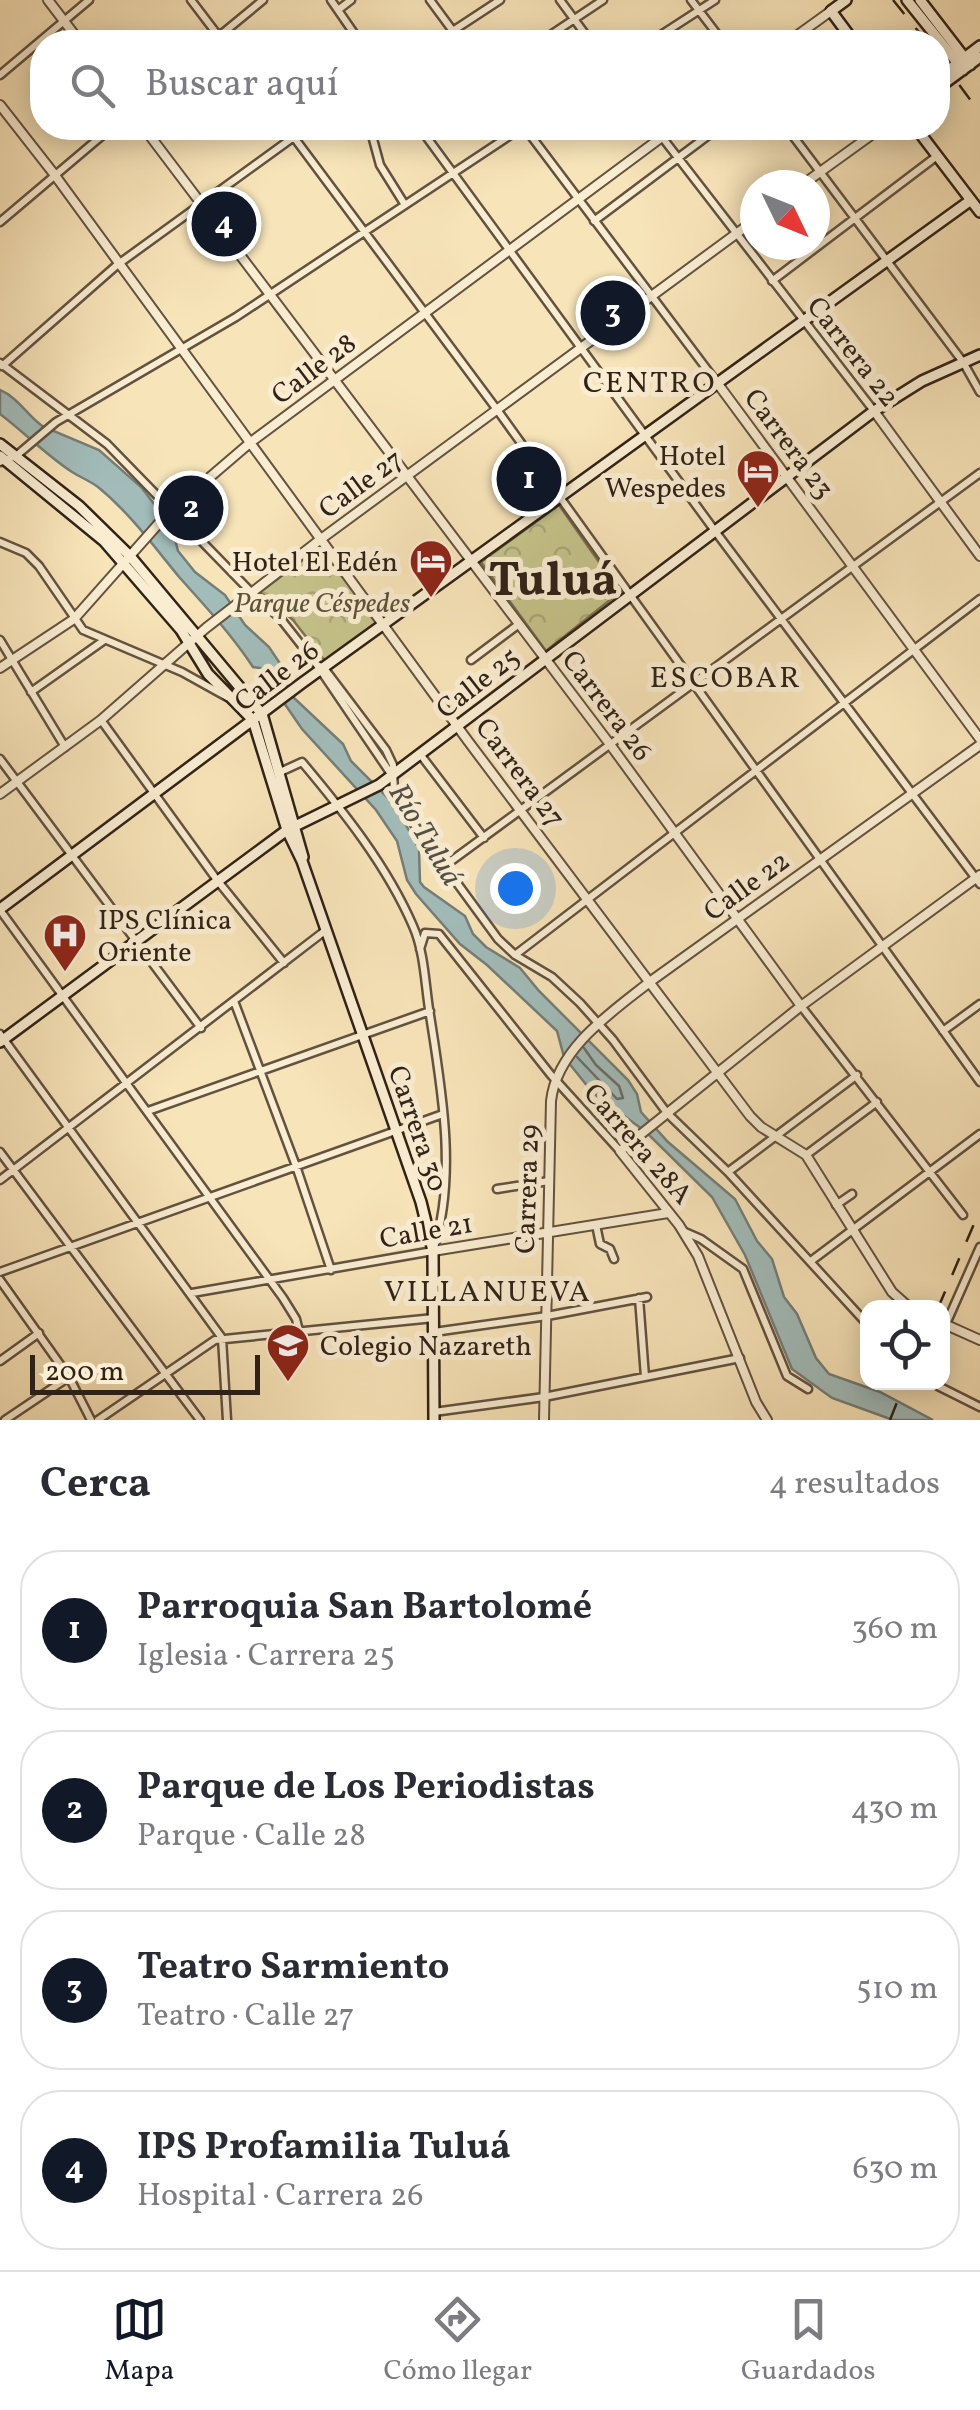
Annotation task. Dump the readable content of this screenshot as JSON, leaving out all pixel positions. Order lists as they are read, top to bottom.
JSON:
{
  "streets": {
    "main road": ["Calle 26", "Calle 25", "Carrera 30"],
    "street": [
      "Carrera 22",
      "Calle 28",
      "Carrera 23",
      "Calle 27",
      "Carrera 26",
      "Carrera 27",
      "Calle 22",
      "Carrera 28A",
      "Carrera 29",
      "Calle 21"
    ]
  },
  "crossings": [
    ["Carrera 22", "Calle 27"],
    ["Carrera 22", "Calle 26"],
    ["Carrera 22", "Calle 25"],
    ["Calle 28", "Carrera 23"],
    ["Calle 28", "Carrera 26"],
    ["Calle 28", "Carrera 27"],
    ["Calle 28", "Carrera 30"],
    ["Carrera 23", "Calle 27"],
    ["Carrera 23", "Calle 26"],
    ["Carrera 23", "Calle 25"],
    ["Carrera 23", "Calle 22"],
    ["Calle 27", "Carrera 26"],
    ["Calle 27", "Carrera 27"],
    ["Calle 27", "Carrera 30"],
    ["Calle 26", "Carrera 26"],
    ["Calle 26", "Carrera 27"],
    ["Calle 26", "Carrera 30"],
    ["Calle 25", "Carrera 26"],
    ["Calle 25", "Carrera 27"],
    ["Calle 25", "Carrera 30"],
    ["Carrera 26", "Calle 22"],
    ["Carrera 27", "Calle 22"],
    ["Calle 22", "Carrera 28A"],
    ["Calle 22", "Carrera 29"],
    ["Carrera 30", "Calle 21"],
    ["Carrera 28A", "Carrera 29"],
    ["Carrera 28A", "Calle 21"],
    ["Carrera 29", "Calle 21"]
  ],
  "districts": [
    "CENTRO",
    "Tuluá",
    "ESCOBAR",
    "VILLANUEVA"
  ],
  "water": ["Río Tuluá"],
  "parks": ["Parque Céspedes"],
  "places": {
    "hotel": ["Hotel Wespedes", "Hotel El Edén"],
    "hospital": ["IPS Clínica Oriente"],
    "school or university": ["Colegio Nazareth"]
  },
  "scale_bar": "200 m",
  "north": "bottom right",
  "page": {
    "search": "Buscar aquí",
    "pins": [
      "4",
      "3",
      "1",
      "2"
    ],
    "scale": "200 m",
    "heading": ["Cerca", "4 resultados"],
    "list": [
      {
        "mark": "1",
        "name": "Parroquia San Bartolomé",
        "note": "Iglesia · Carrera 25",
        "value": "360 m"
      },
      {
        "mark": "2",
        "name": "Parque de Los Periodistas",
        "note": "Parque · Calle 28",
        "value": "430 m"
      },
      {
        "mark": "3",
        "name": "Teatro Sarmiento",
        "note": "Teatro · Calle 27",
        "value": "510 m"
      },
      {
        "mark": "4",
        "name": "IPS Profamilia Tuluá",
        "note": "Hospital · Carrera 26",
        "value": "630 m"
      }
    ],
    "nav": ["Mapa", "Cómo llegar", "Guardados"]
  }
}
